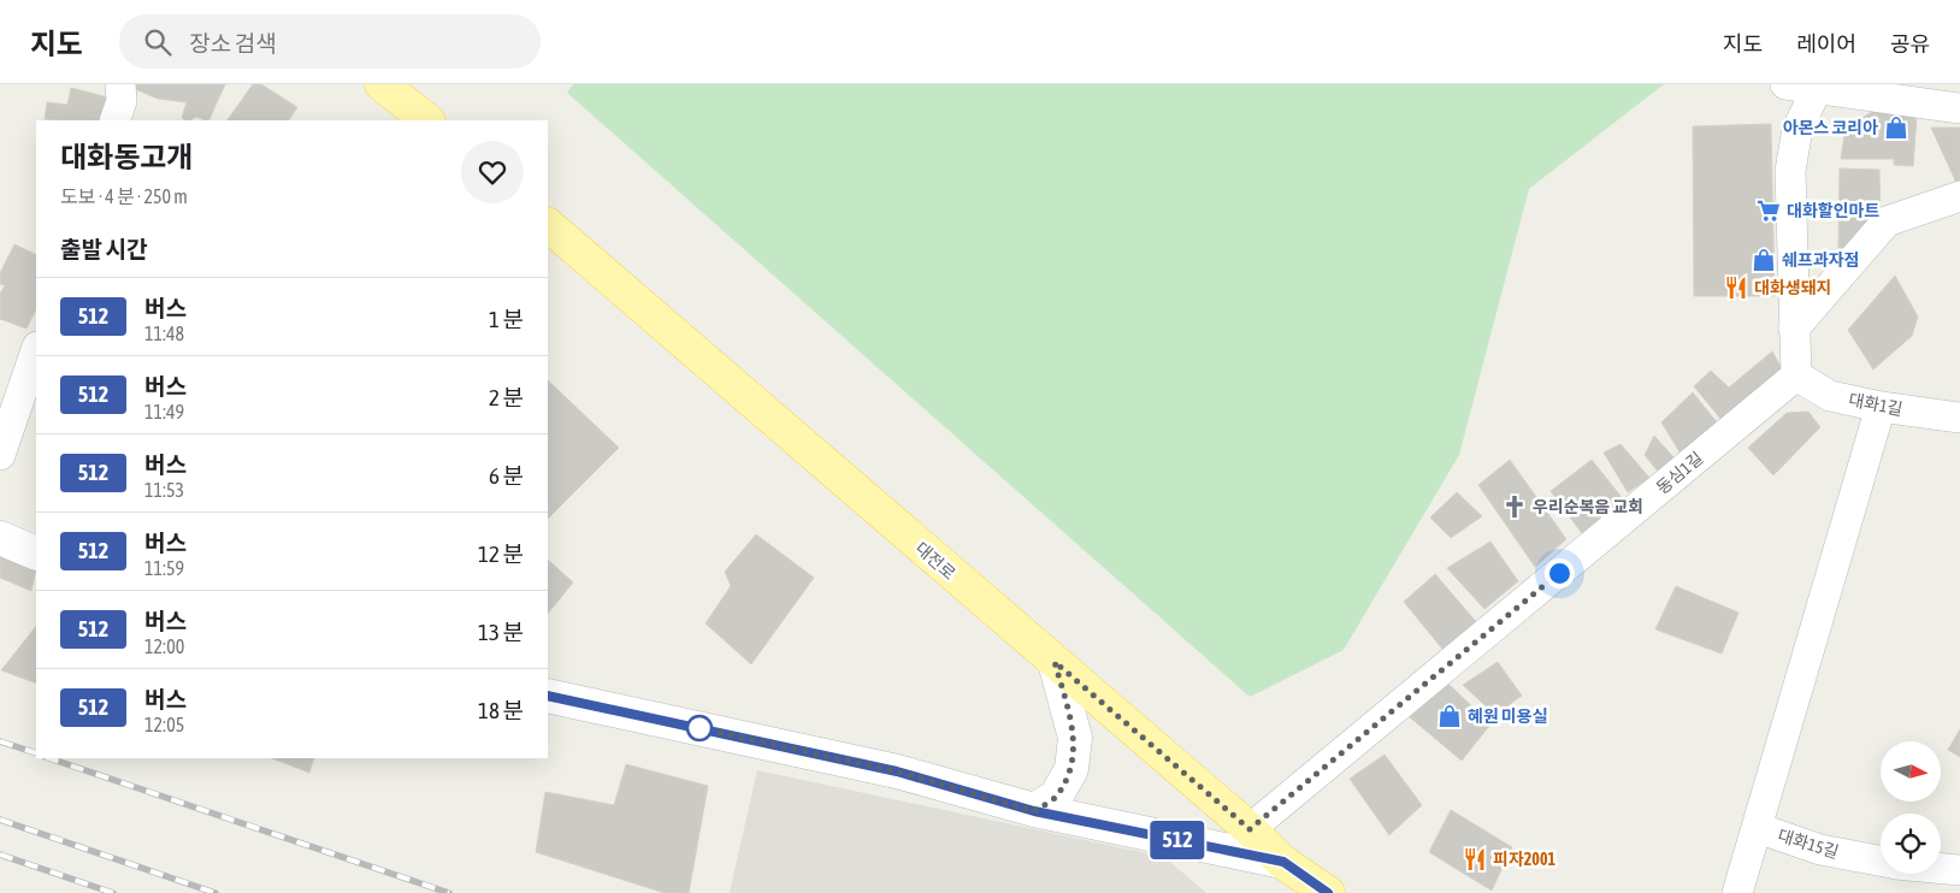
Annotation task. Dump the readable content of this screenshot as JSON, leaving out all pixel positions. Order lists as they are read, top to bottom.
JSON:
{
  "streets": {
    "main road": ["대전로"],
    "street": ["대화1길", "동심1길", "대화15길"]
  },
  "crossings": [
    ["대화1길", "동심1길"],
    ["동심1길", "대전로"]
  ],
  "places": {
    "shop": ["아몬스 코리아", "쉐프과자점", "혜원 미용실"],
    "supermarket": ["대화할인마트"],
    "restaurant": ["대화생돼지", "피자2001"],
    "church": ["우리순복음 교회"]
  },
  "lines": ["bus line 512"],
  "north": "right",
  "page": {
    "header": "지도",
    "search": "장소 검색",
    "nav": ["지도", "레이어", "공유"],
    "on_map": "512",
    "heading": [
      ["대화동고개", "도보 · 4 분 · 250 m"],
      "출발 시간"
    ],
    "list": [
      {
        "mark": "512",
        "name": "버스",
        "note": "11:48",
        "value": "1 분"
      },
      {
        "mark": "512",
        "name": "버스",
        "note": "11:49",
        "value": "2 분"
      },
      {
        "mark": "512",
        "name": "버스",
        "note": "11:53",
        "value": "6 분"
      },
      {
        "mark": "512",
        "name": "버스",
        "note": "11:59",
        "value": "12 분"
      },
      {
        "mark": "512",
        "name": "버스",
        "note": "12:00",
        "value": "13 분"
      },
      {
        "mark": "512",
        "name": "버스",
        "note": "12:05",
        "value": "18 분"
      }
    ]
  }
}
